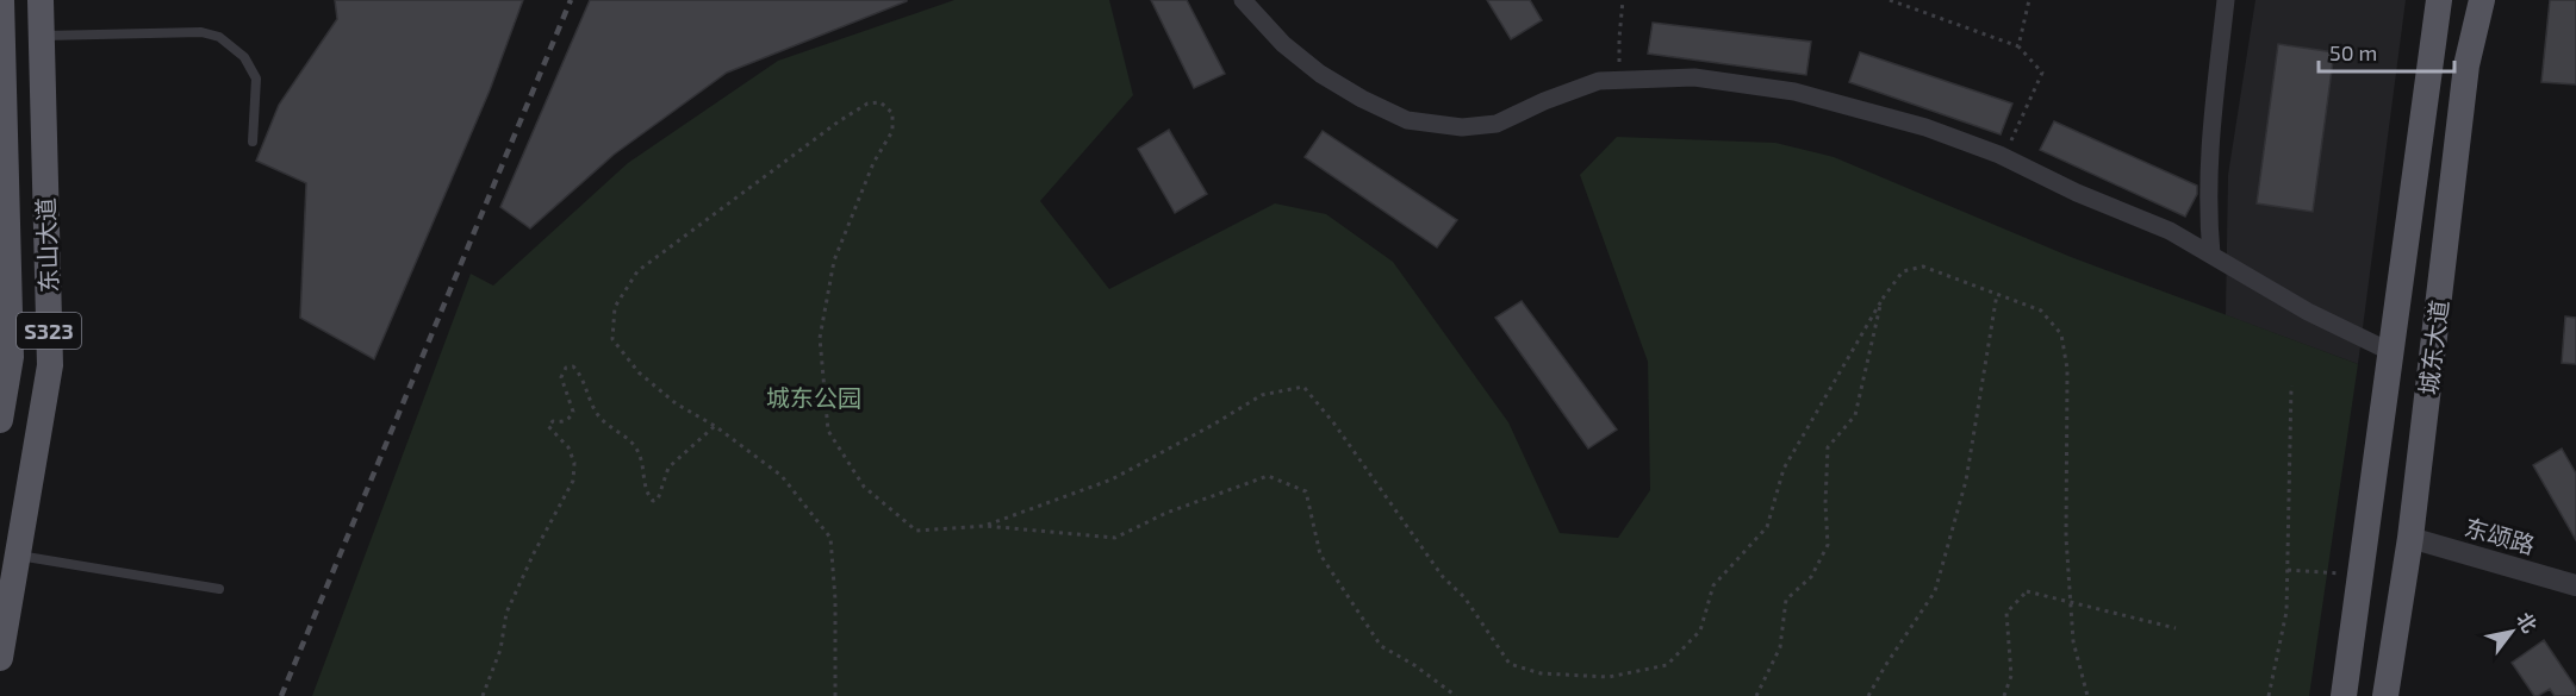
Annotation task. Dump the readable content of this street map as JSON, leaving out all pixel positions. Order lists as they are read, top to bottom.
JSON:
{
  "streets": {
    "main road": ["东山大道", "S323", "城东大道"],
    "street": ["东颂路"]
  },
  "crossings": [
    ["城东大道", "东颂路"]
  ],
  "parks": ["城东公园"],
  "scale_bar": "50 m",
  "north": "top right"
}
